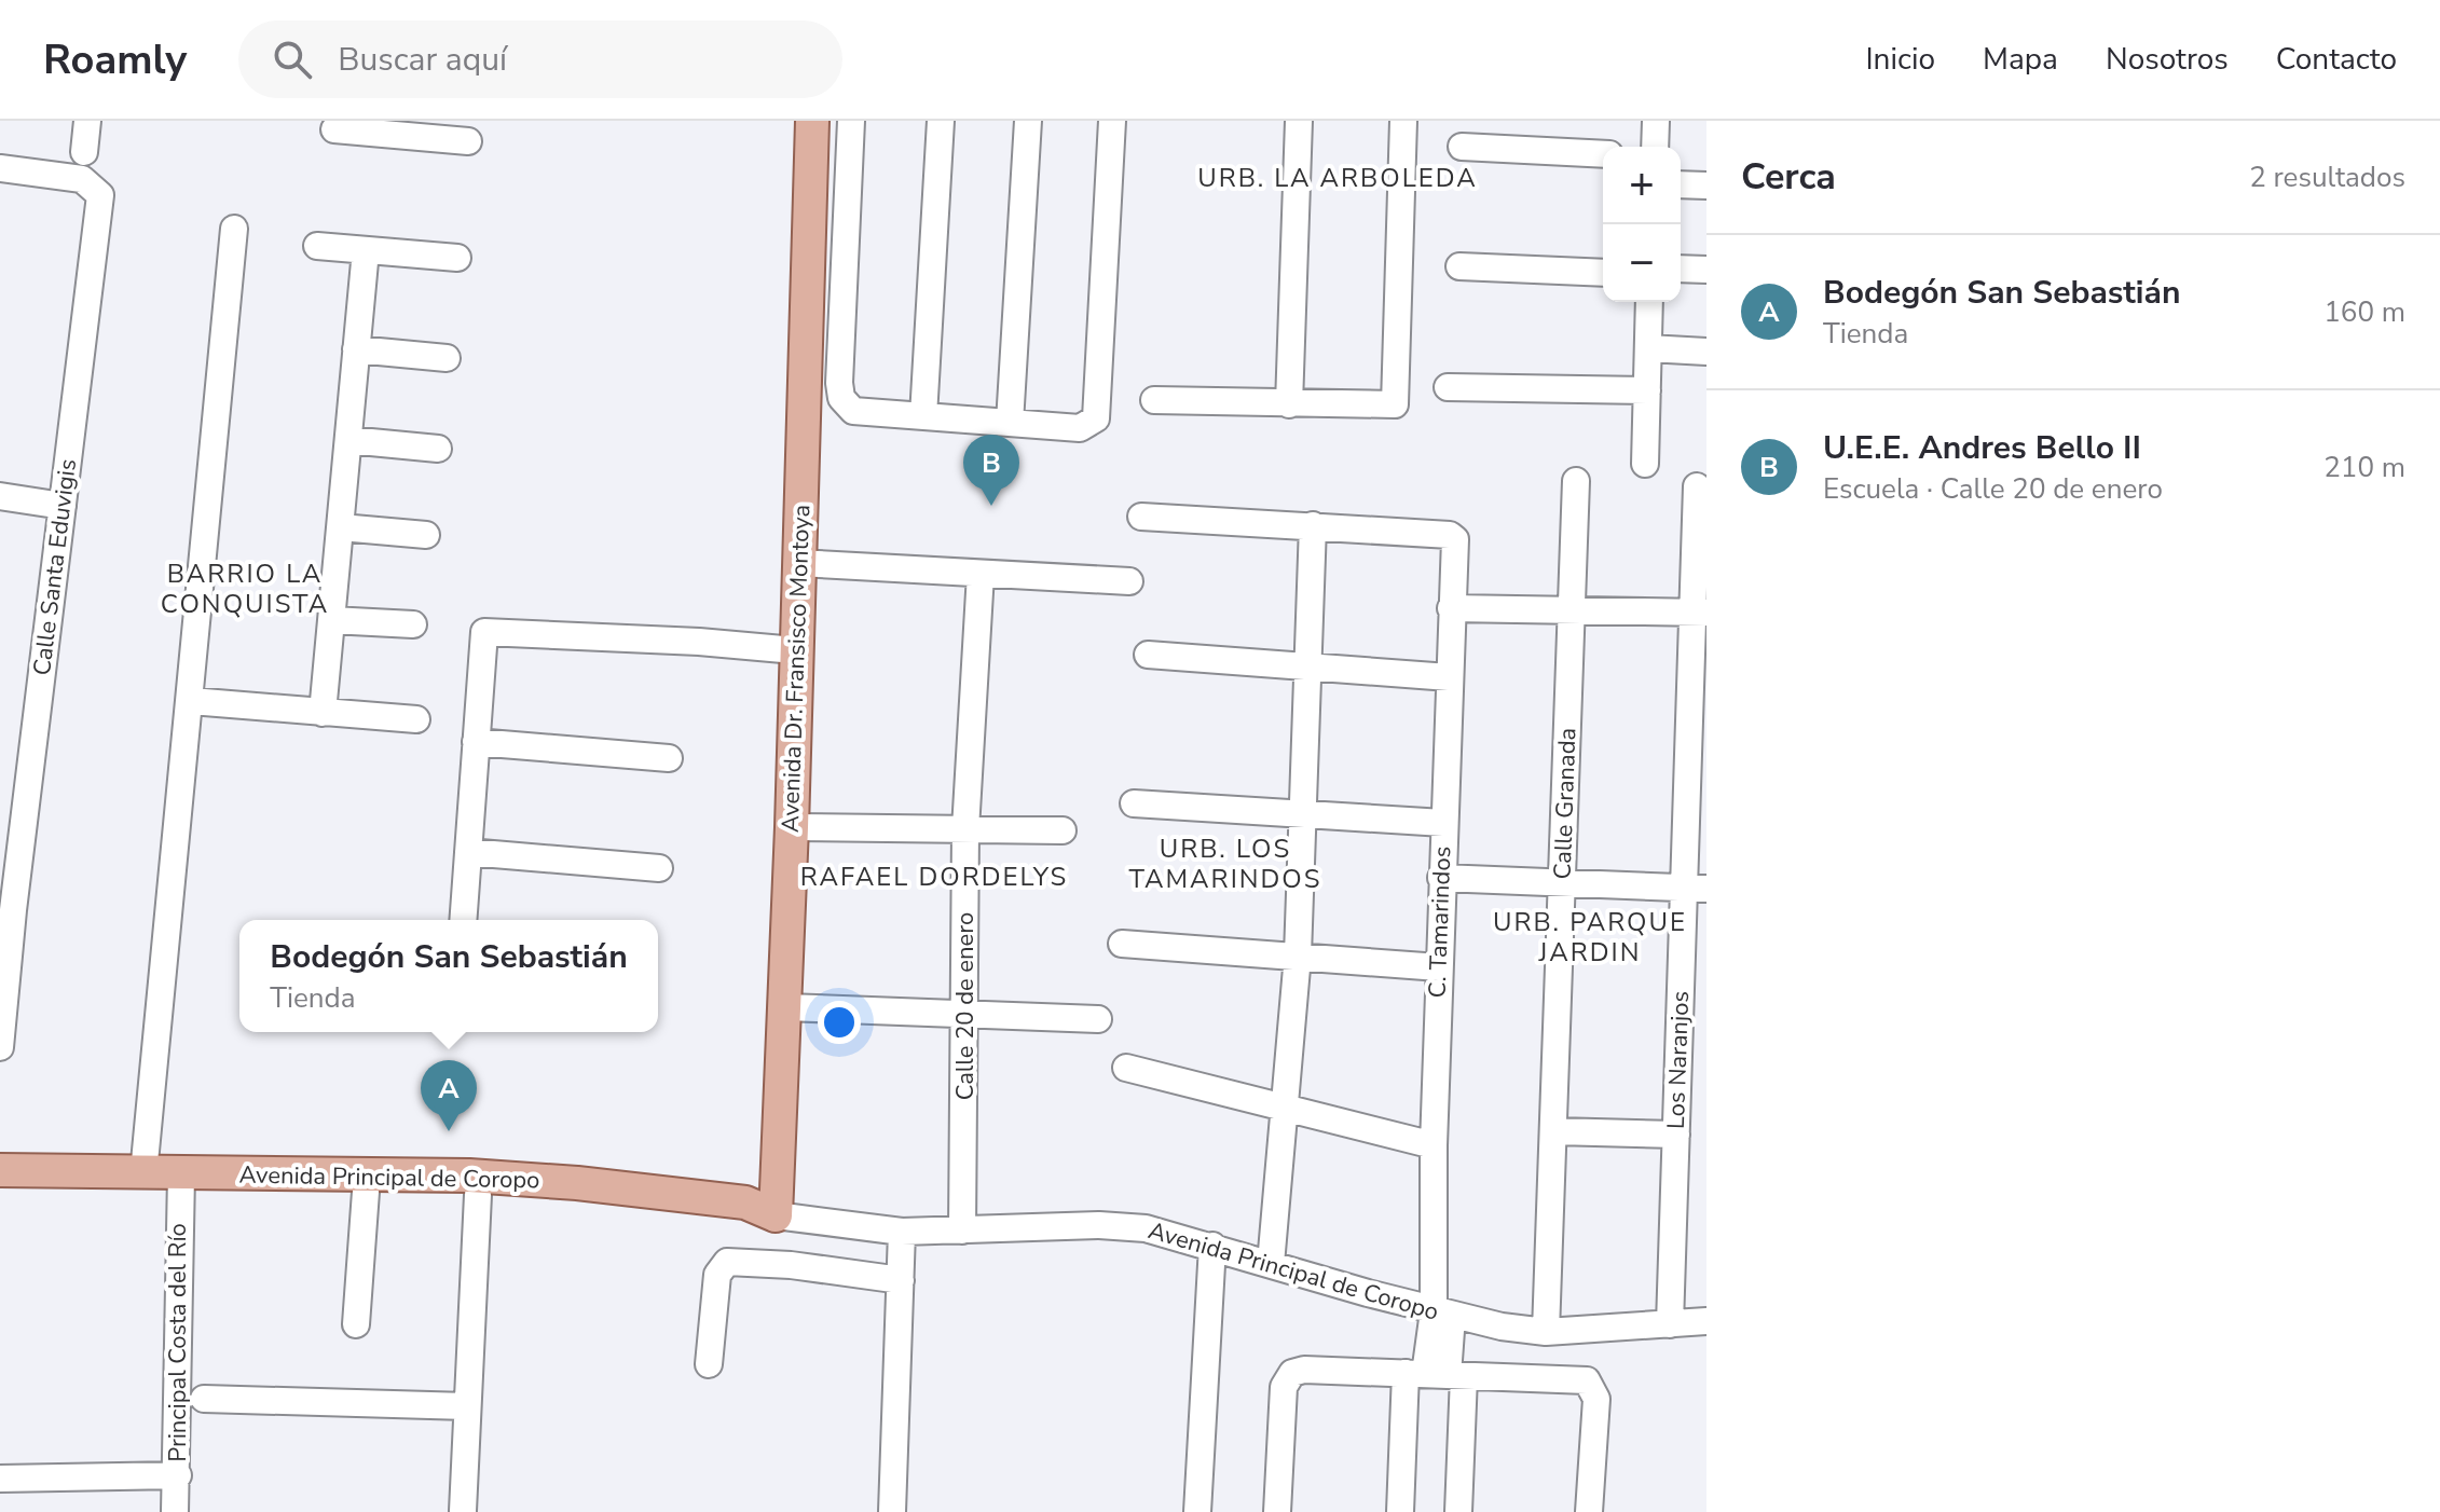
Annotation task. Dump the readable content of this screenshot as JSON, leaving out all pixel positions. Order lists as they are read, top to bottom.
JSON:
{
  "streets": {
    "main road": ["Avenida Dr. Fransisco Montoya", "Avenida Principal de Coropo"],
    "street": [
      "Calle Santa Eduvigis",
      "Calle Granada",
      "C. Tamarindos",
      "Calle 20 de enero",
      "Los Naranjos",
      "Principal Costa del Río"
    ]
  },
  "crossings": [
    ["Avenida Dr. Fransisco Montoya", "Avenida Principal de Coropo"],
    ["Calle Granada", "Avenida Principal de Coropo"],
    ["C. Tamarindos", "Avenida Principal de Coropo"],
    ["Calle 20 de enero", "Avenida Principal de Coropo"],
    ["Los Naranjos", "Avenida Principal de Coropo"],
    ["Avenida Principal de Coropo", "Principal Costa del Río"]
  ],
  "districts": [
    "URB. LA ARBOLEDA",
    "BARRIO LA CONQUISTA",
    "URB. LOS TAMARINDOS",
    "RAFAEL DORDELYS",
    "URB. PARQUE JARDIN"
  ],
  "page": {
    "header": "Roamly",
    "search": "Buscar aquí",
    "nav": [
      "Inicio",
      "Mapa",
      "Nosotros",
      "Contacto"
    ],
    "heading": ["Cerca", "2 resultados"],
    "map_buttons": ["+", "−"],
    "list": [
      {
        "mark": "A",
        "name": "Bodegón San Sebastián",
        "note": "Tienda",
        "value": "160 m"
      },
      {
        "mark": "B",
        "name": "U.E.E. Andres Bello II",
        "note": "Escuela · Calle 20 de enero",
        "value": "210 m"
      }
    ],
    "pins": ["B", "A"],
    "popup": ["Bodegón San Sebastián", "Tienda"]
  }
}
